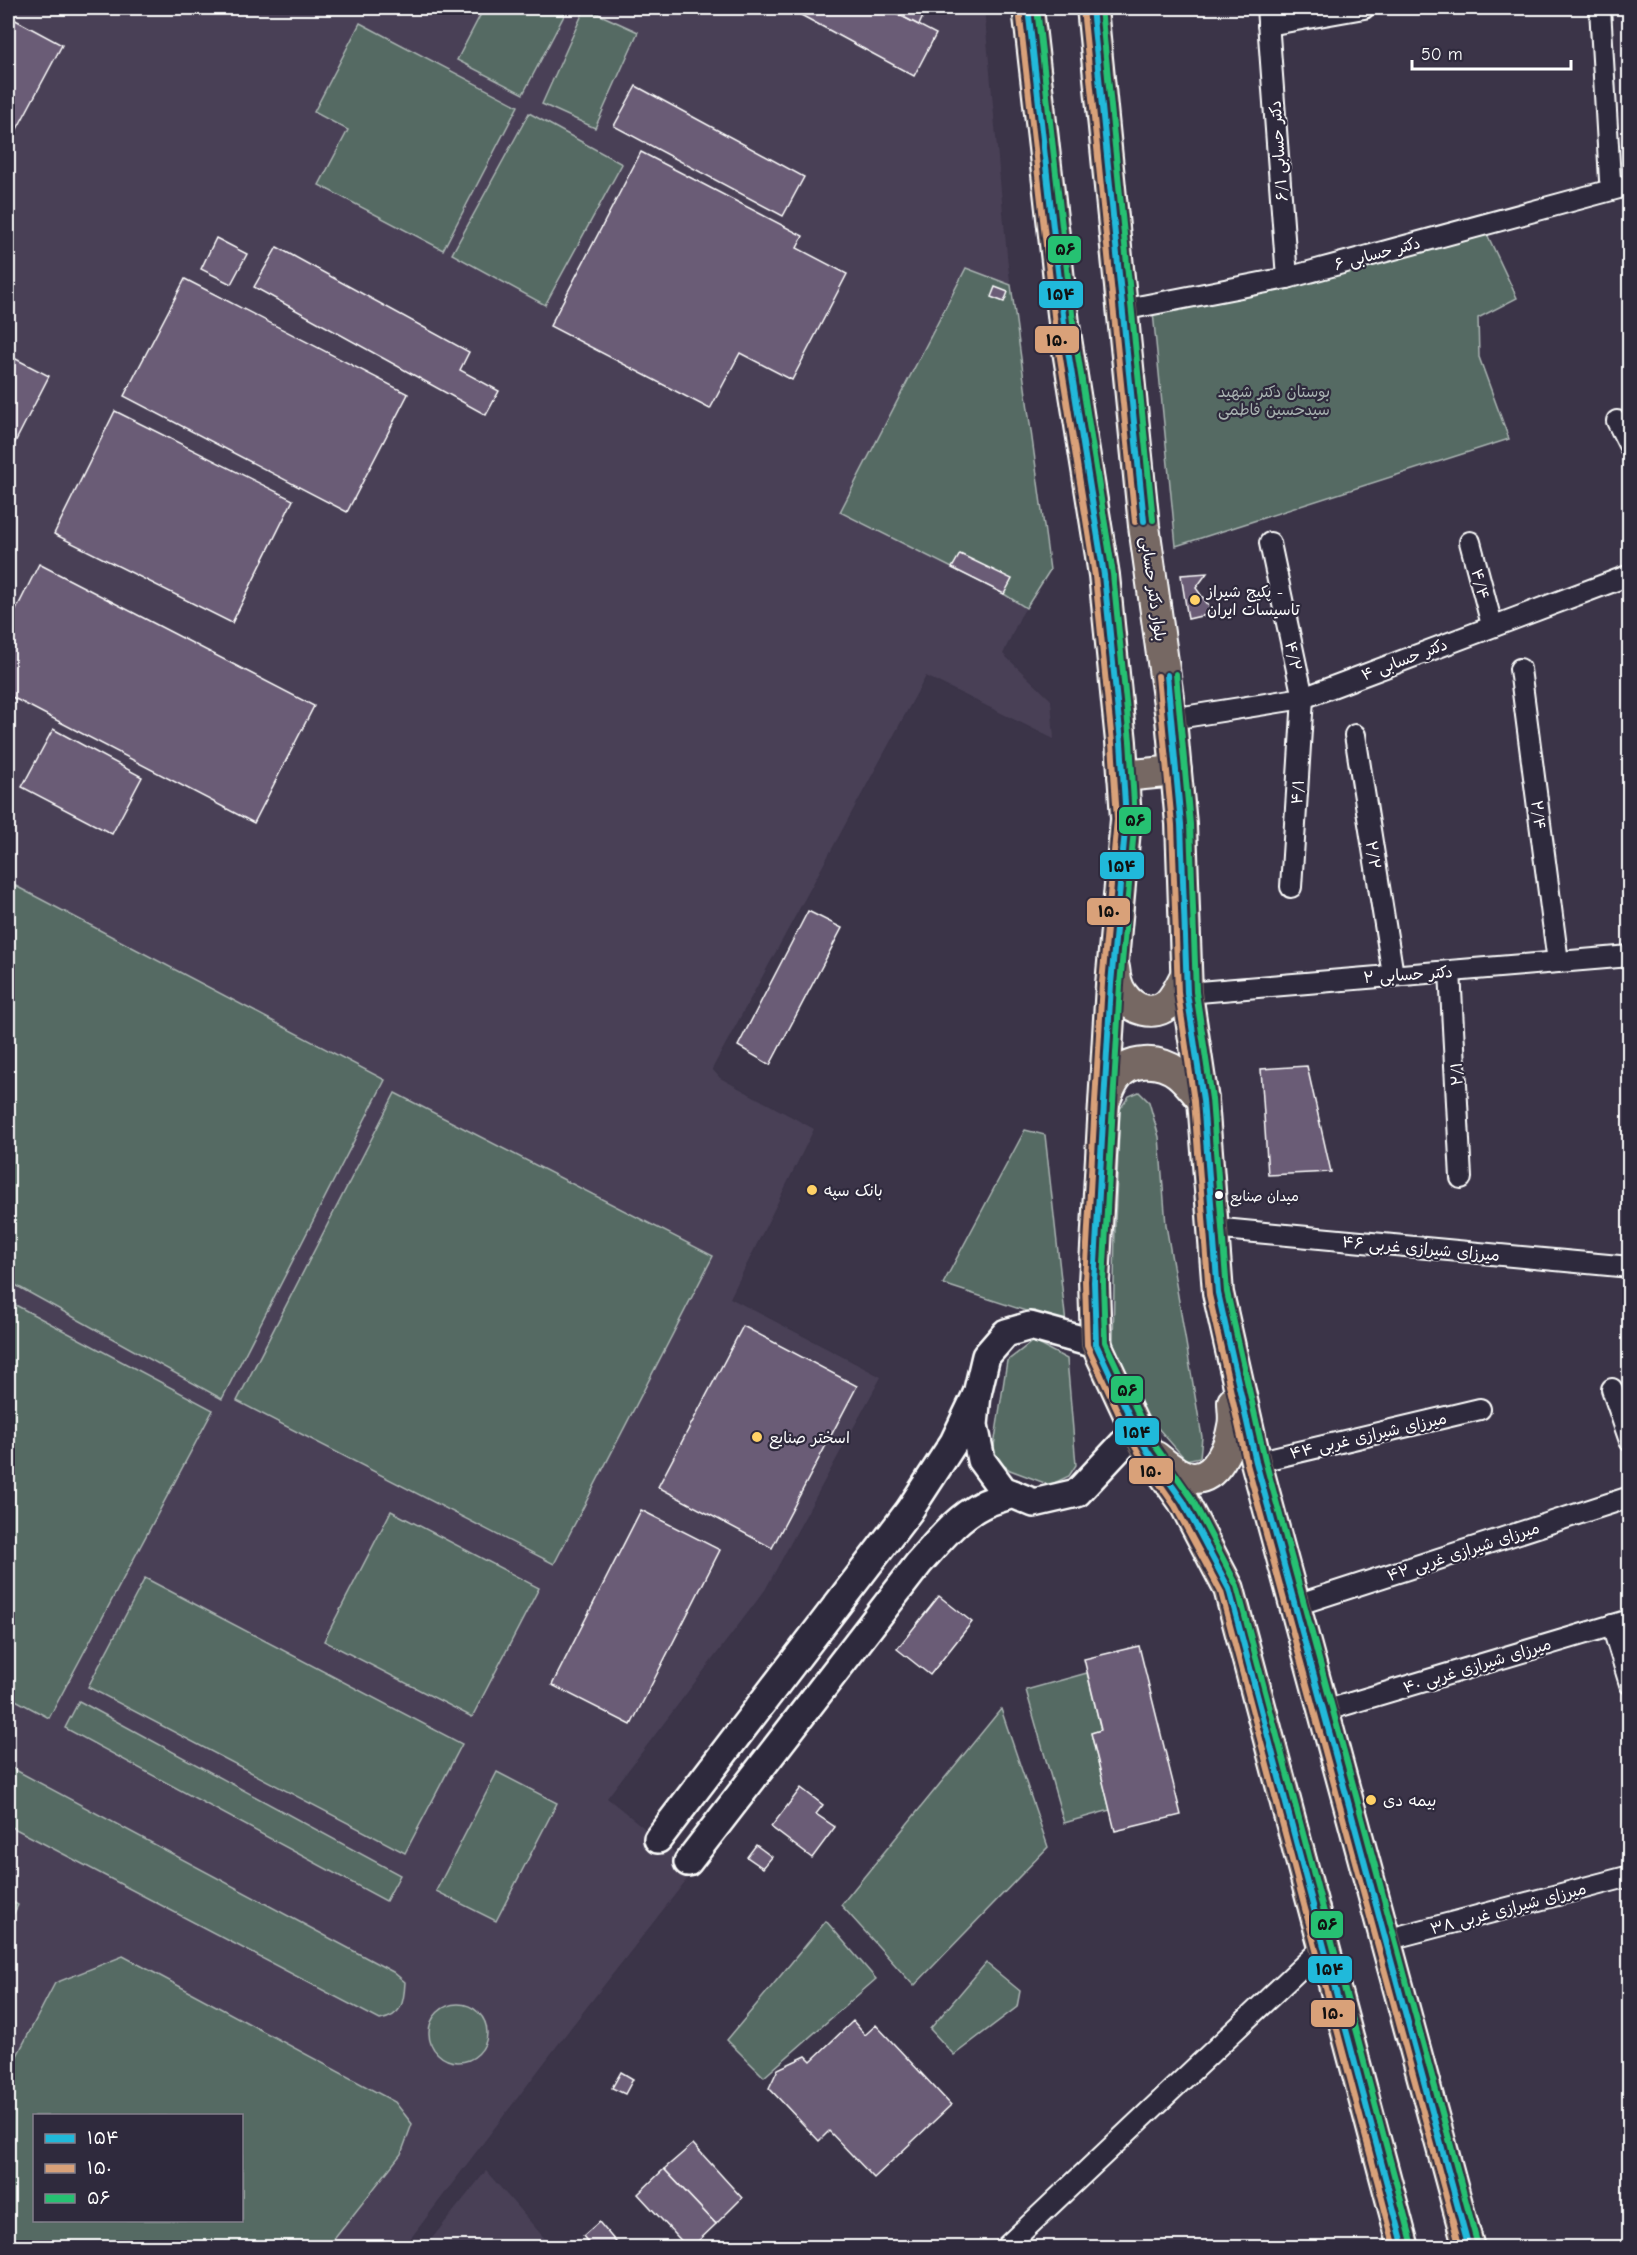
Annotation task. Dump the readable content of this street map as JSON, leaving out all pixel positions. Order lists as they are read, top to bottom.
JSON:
{
  "streets": {
    "main road": ["بلوار دکتر حسابی"],
    "street": [
      "۶/۱ دکتر حسابی",
      "۶ دکتر حسابی",
      "۴/۴",
      "۴/۲",
      "دکتر حسابی ۴",
      "۴/۱",
      "۲/۴",
      "۲/۲",
      "دکتر حسابی ۲",
      "۲/۱",
      "میرزای شیرازی غربی ۴۶",
      "میرزای شیرازی غربی ۴۴",
      "میرزای شیرازی غربی ۴۲",
      "میرزای شیرازی غربی ۴۰",
      "میرزای شیرازی غربی ۳۸"
    ]
  },
  "crossings": [
    ["۶/۱ دکتر حسابی", "۶ دکتر حسابی"],
    ["۶ دکتر حسابی", "بلوار دکتر حسابی"],
    ["۴/۴", "دکتر حسابی ۴"],
    ["بلوار دکتر حسابی", "دکتر حسابی ۴"],
    ["بلوار دکتر حسابی", "دکتر حسابی ۲"],
    ["۴/۲", "دکتر حسابی ۴"],
    ["۴/۲", "۴/۱"],
    ["دکتر حسابی ۴", "۴/۱"],
    ["۲/۴", "دکتر حسابی ۲"],
    ["۲/۲", "دکتر حسابی ۲"],
    ["دکتر حسابی ۲", "۲/۱"]
  ],
  "parks": ["بوستان دکتر شهید سیدحسین فاطمی"],
  "places": [
    "پکیج شیراز - تاسیسات ایران",
    "بانک سپه",
    "میدان صنایع",
    "اسختر صنایع",
    "بیمه دی"
  ],
  "lines": ["transit line ۱۵۴", "transit line ۵۶", "transit line ۱۵۰"],
  "legend": ["۱۵۴", "۱۵۰", "۵۶"],
  "scale_bar": "50 m"
}
